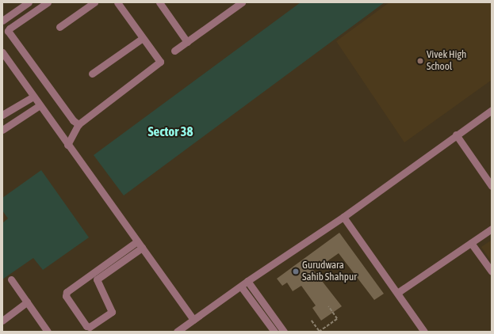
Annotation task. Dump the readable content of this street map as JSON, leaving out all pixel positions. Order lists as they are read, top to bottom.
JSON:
{
  "districts": ["Sector 38"],
  "places": ["Vivek High School", "Gurudwara Sahib Shahpur"]
}
